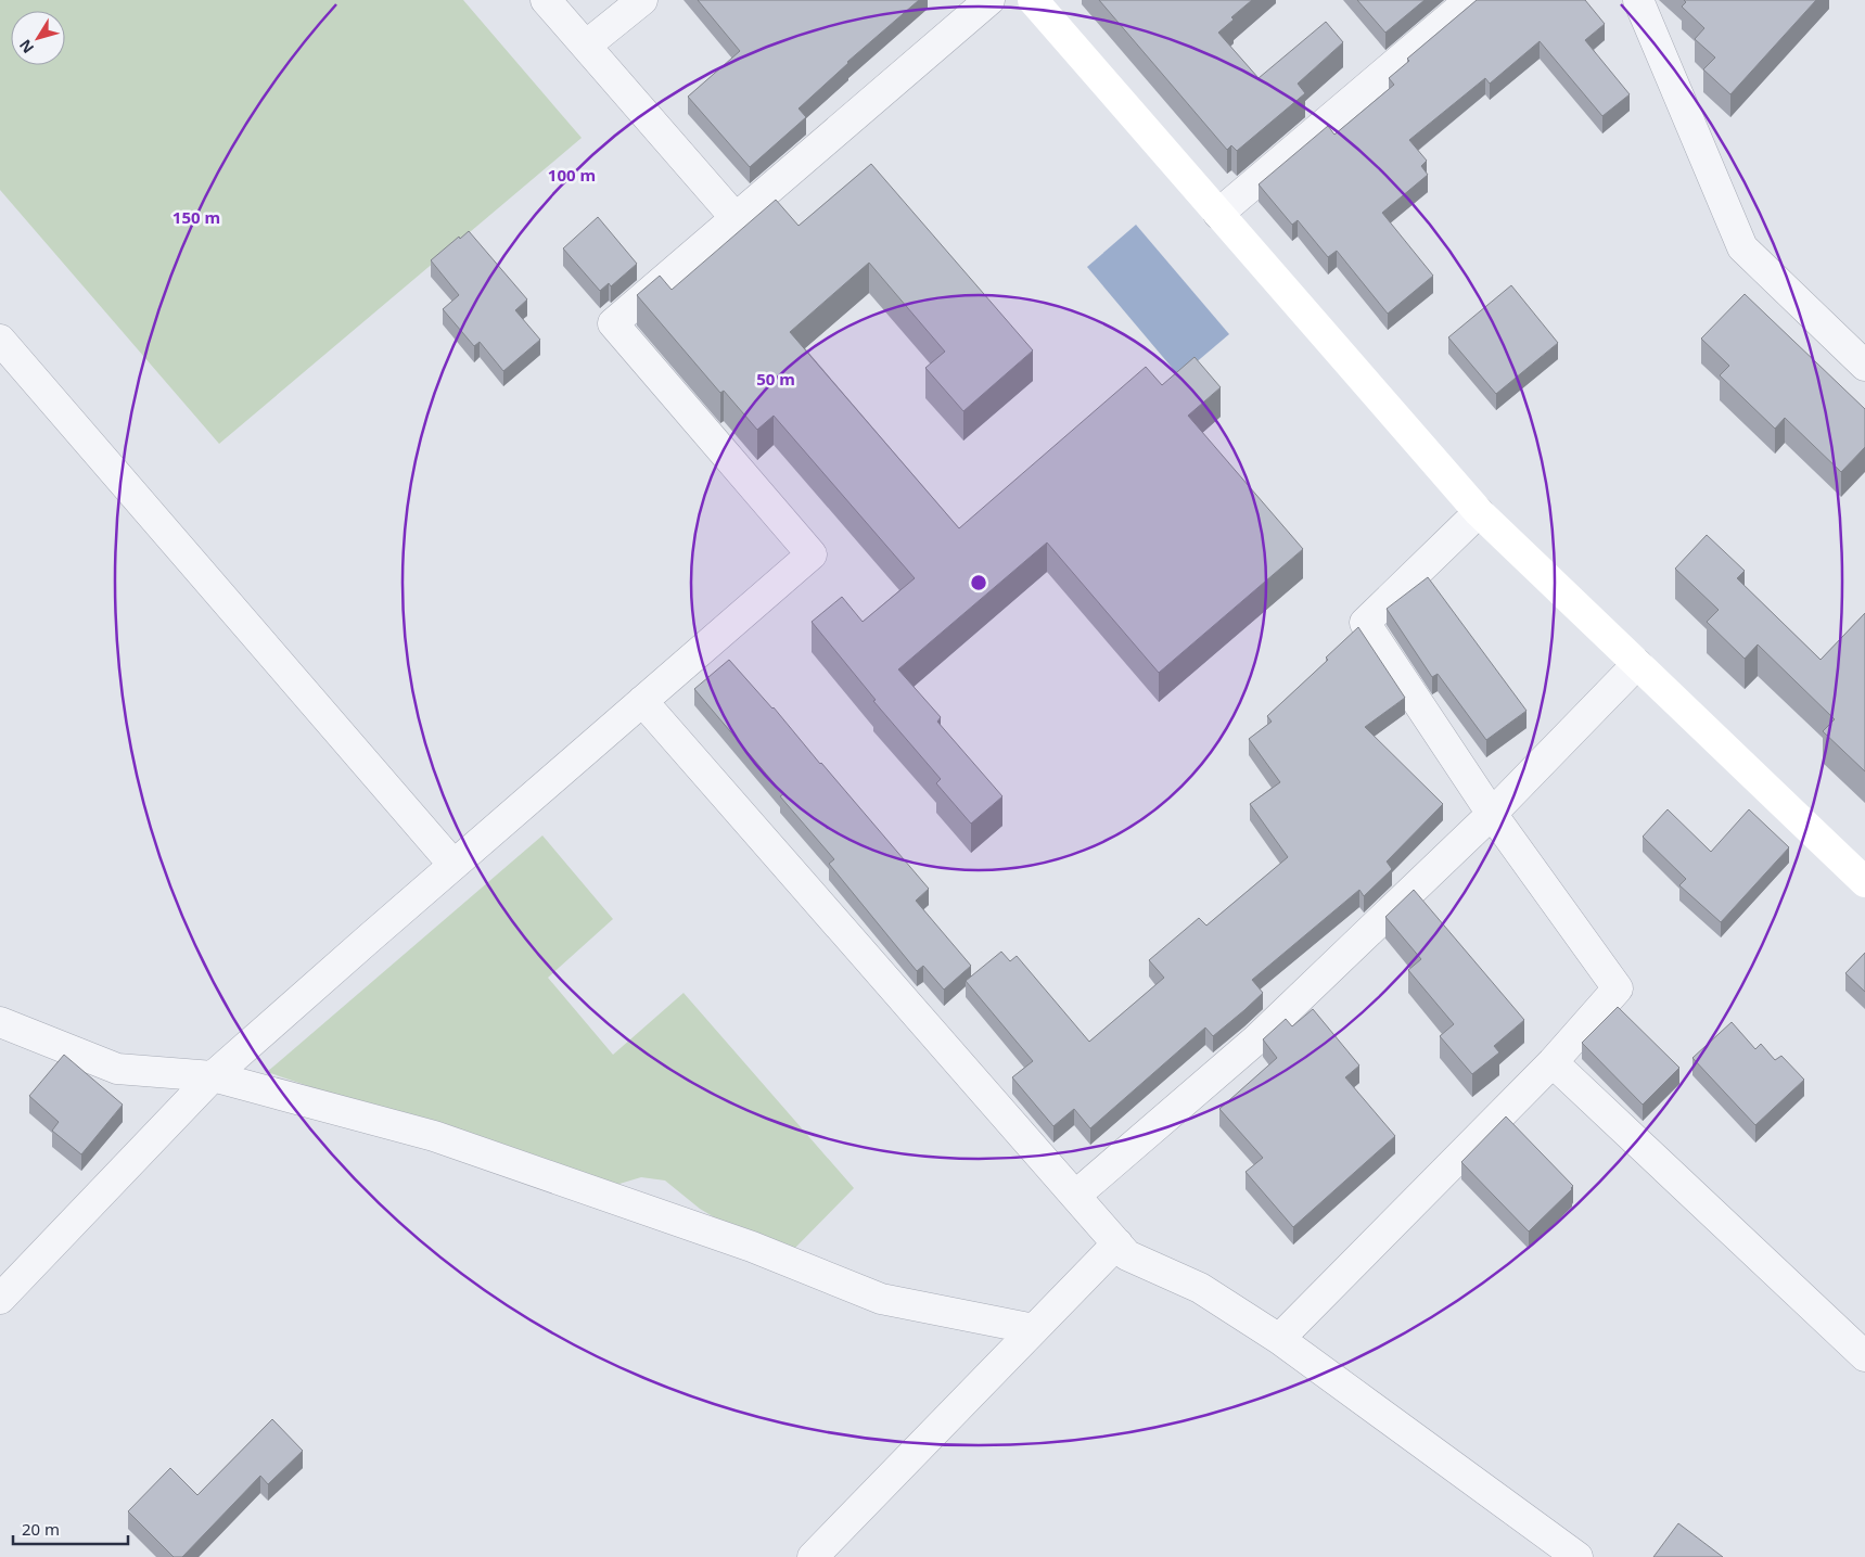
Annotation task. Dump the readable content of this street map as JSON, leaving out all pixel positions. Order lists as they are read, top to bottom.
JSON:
{
  "scale_bar": "20 m",
  "north": "bottom left",
  "rings": ["100 m", "150 m", "50 m"]
}
